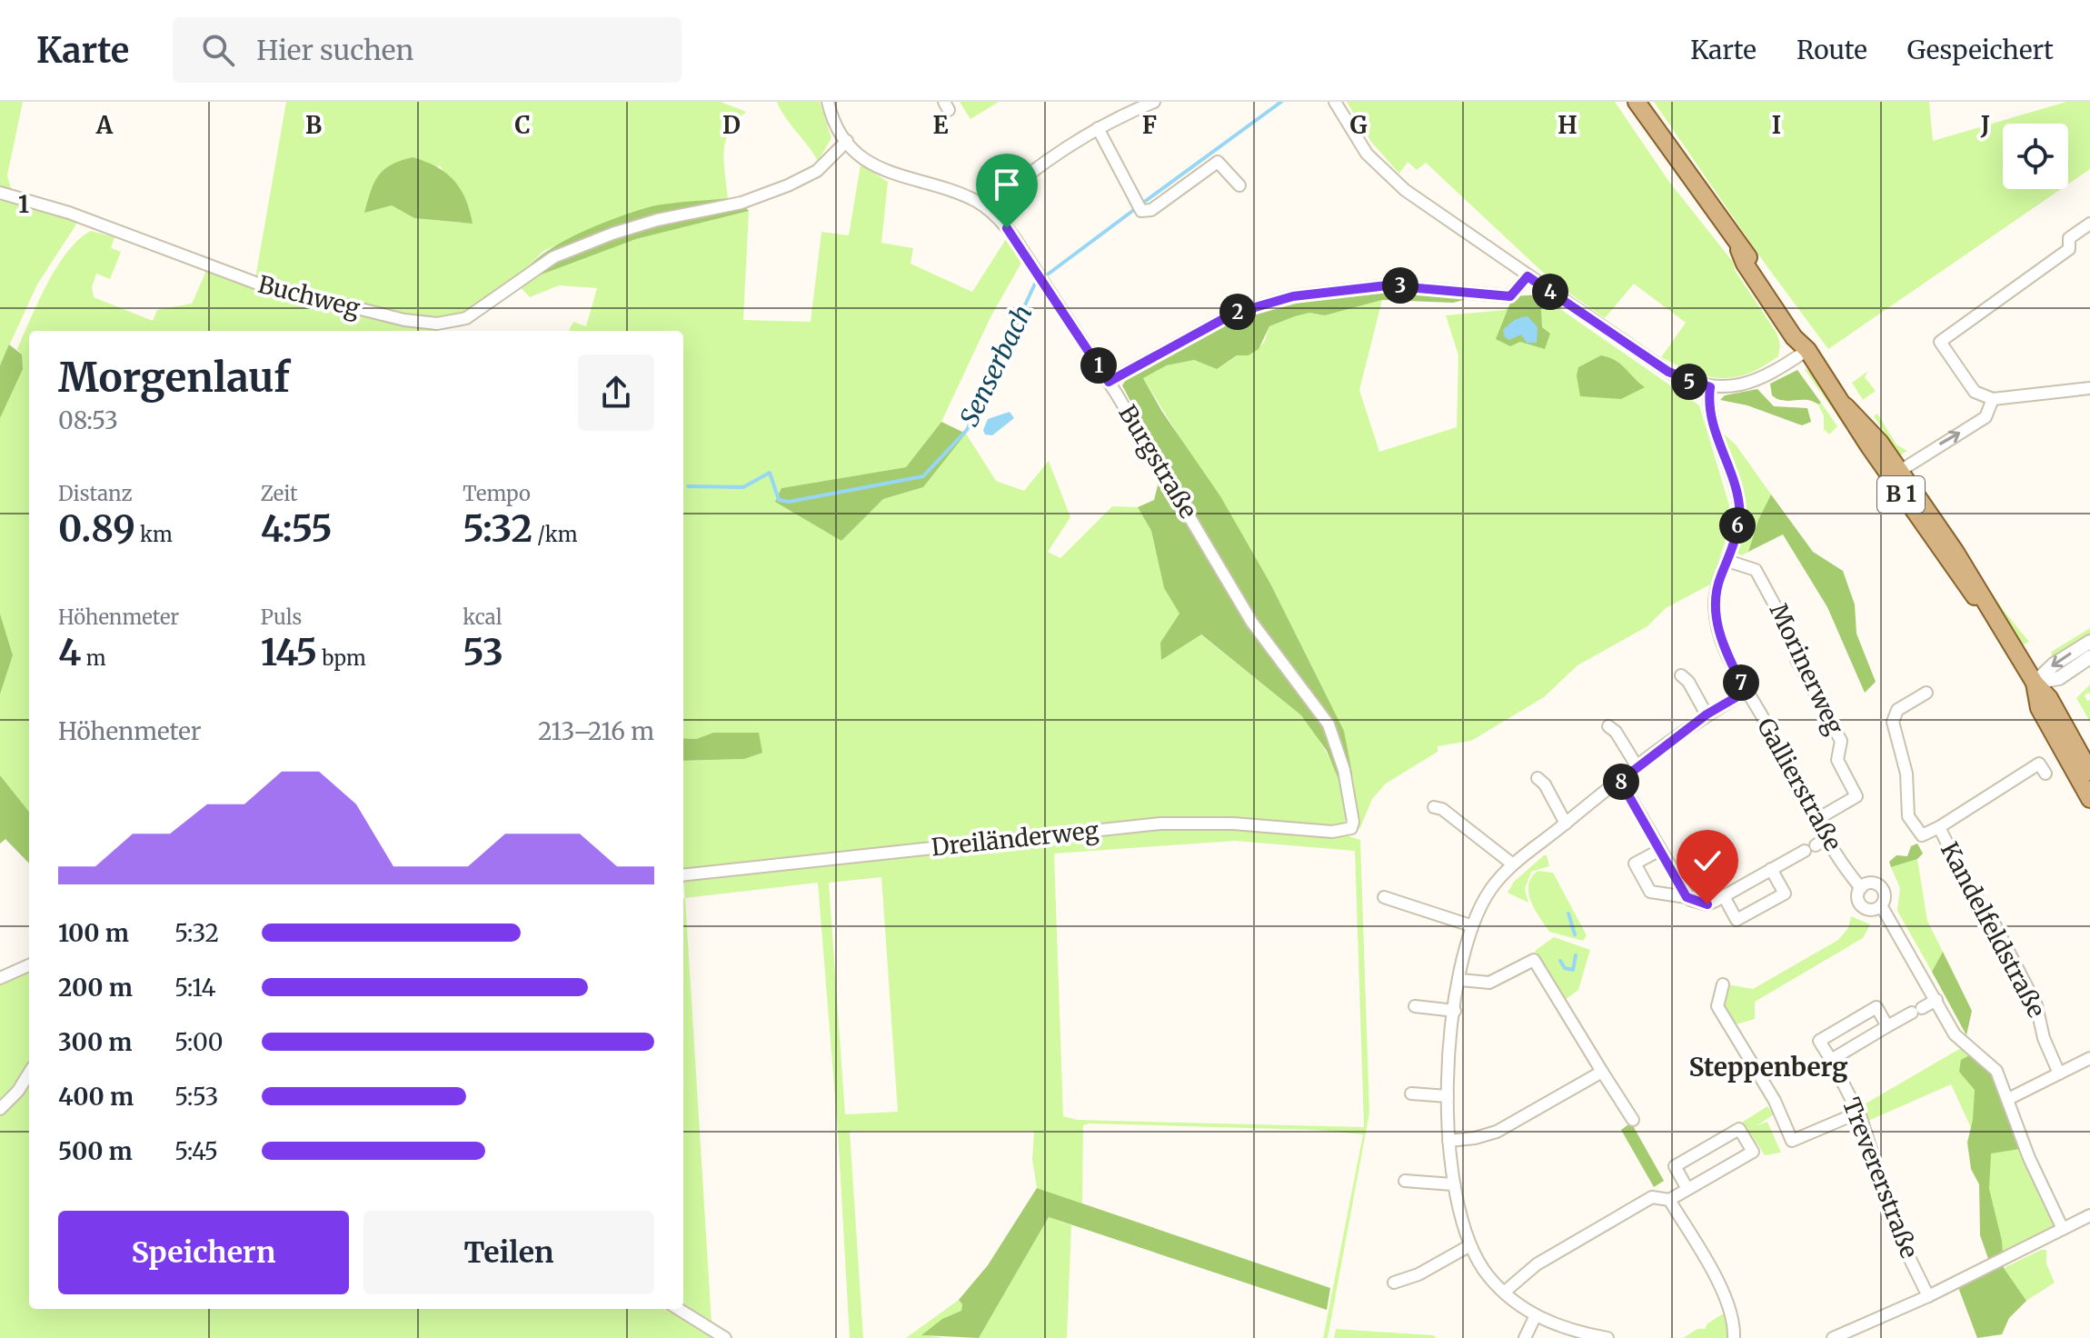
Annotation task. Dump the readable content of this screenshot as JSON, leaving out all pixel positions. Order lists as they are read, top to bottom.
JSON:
{
  "streets": {
    "main road": ["B 1"],
    "street": [
      "Buchweg",
      "Burgstraße",
      "Morinerweg",
      "Gallierstraße",
      "Dreiländerweg",
      "Kandelfeldstraße",
      "Trevererstraße"
    ]
  },
  "crossings": [
    ["Buchweg", "Burgstraße"],
    ["Burgstraße", "Dreiländerweg"],
    ["Morinerweg", "Gallierstraße"]
  ],
  "districts": ["Steppenberg"],
  "water": ["Senserbach"],
  "page": {
    "header": "Karte",
    "search": "Hier suchen",
    "nav": ["Karte", "Route", "Gespeichert"],
    "pins": [
      "3",
      "4",
      "2",
      "1",
      "5",
      "6",
      "7",
      "8"
    ],
    "heading": ["Morgenlauf", "08:53"],
    "stats": [
      ["Distanz", "0.89 km"],
      ["Zeit", "4:55"],
      ["Tempo", "5:32 /km"],
      ["Höhenmeter", "4 m"],
      ["Puls", "145 bpm"],
      ["kcal", "53"]
    ],
    "chart": ["Höhenmeter", "213–216 m"],
    "list": [
      {
        "name": "100 m",
        "note": "5:32"
      },
      {
        "name": "200 m",
        "note": "5:14"
      },
      {
        "name": "300 m",
        "note": "5:00"
      },
      {
        "name": "400 m",
        "note": "5:53"
      },
      {
        "name": "500 m",
        "note": "5:45"
      }
    ],
    "buttons": ["Speichern", "Teilen"]
  },
  "grid": {
    "columns": [
      "A",
      "B",
      "C",
      "D",
      "E",
      "F",
      "G",
      "H",
      "I",
      "J"
    ],
    "rows": ["1"]
  }
}
